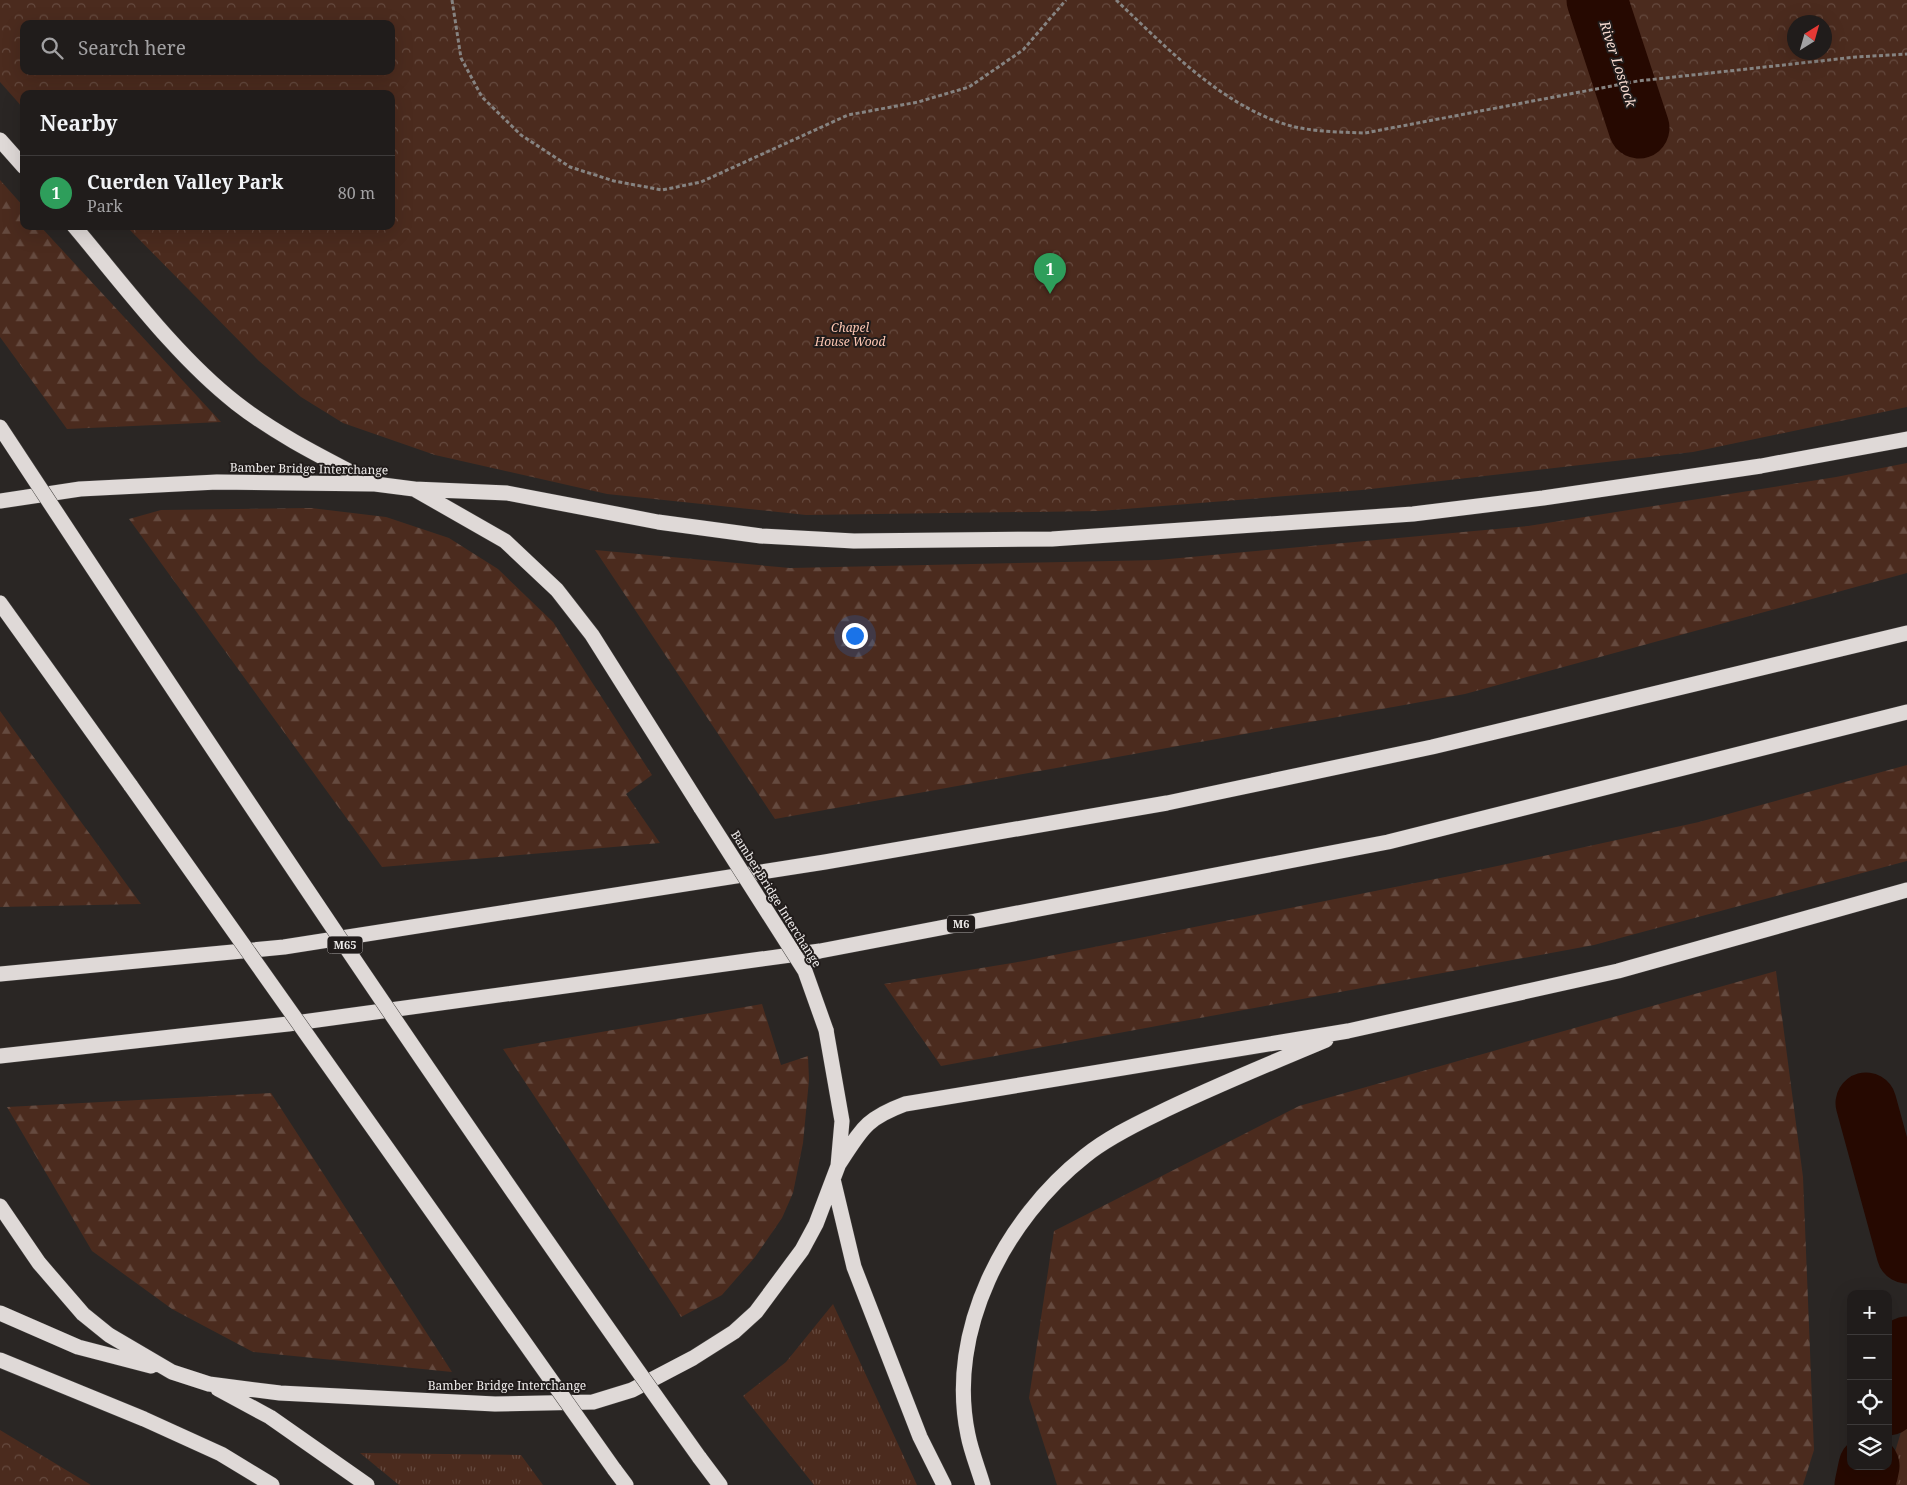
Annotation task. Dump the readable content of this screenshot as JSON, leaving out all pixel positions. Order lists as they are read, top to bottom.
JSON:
{
  "streets": {
    "highway": ["Bamber Bridge Interchange", "M6", "M65"]
  },
  "water": ["River Lostock"],
  "parks": ["Chapel House Wood"],
  "north": "top right",
  "page": {
    "search": "Search here",
    "heading": "Nearby",
    "list": [
      {
        "mark": "1",
        "name": "Cuerden Valley Park",
        "note": "Park",
        "value": "80 m"
      }
    ],
    "pins": "1",
    "map_buttons": ["+", "−"]
  }
}
